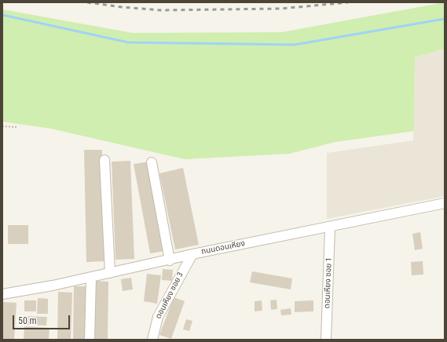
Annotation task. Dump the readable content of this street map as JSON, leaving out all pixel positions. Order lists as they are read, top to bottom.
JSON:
{
  "streets": {
    "street": ["ถนนดอนเหียง", "ดอนเหียง ซอย 1", "ดอนเหียง ซอย 3"]
  },
  "crossings": [
    ["ถนนดอนเหียง", "ดอนเหียง ซอย 1"],
    ["ถนนดอนเหียง", "ดอนเหียง ซอย 3"]
  ],
  "scale_bar": "50 m"
}
